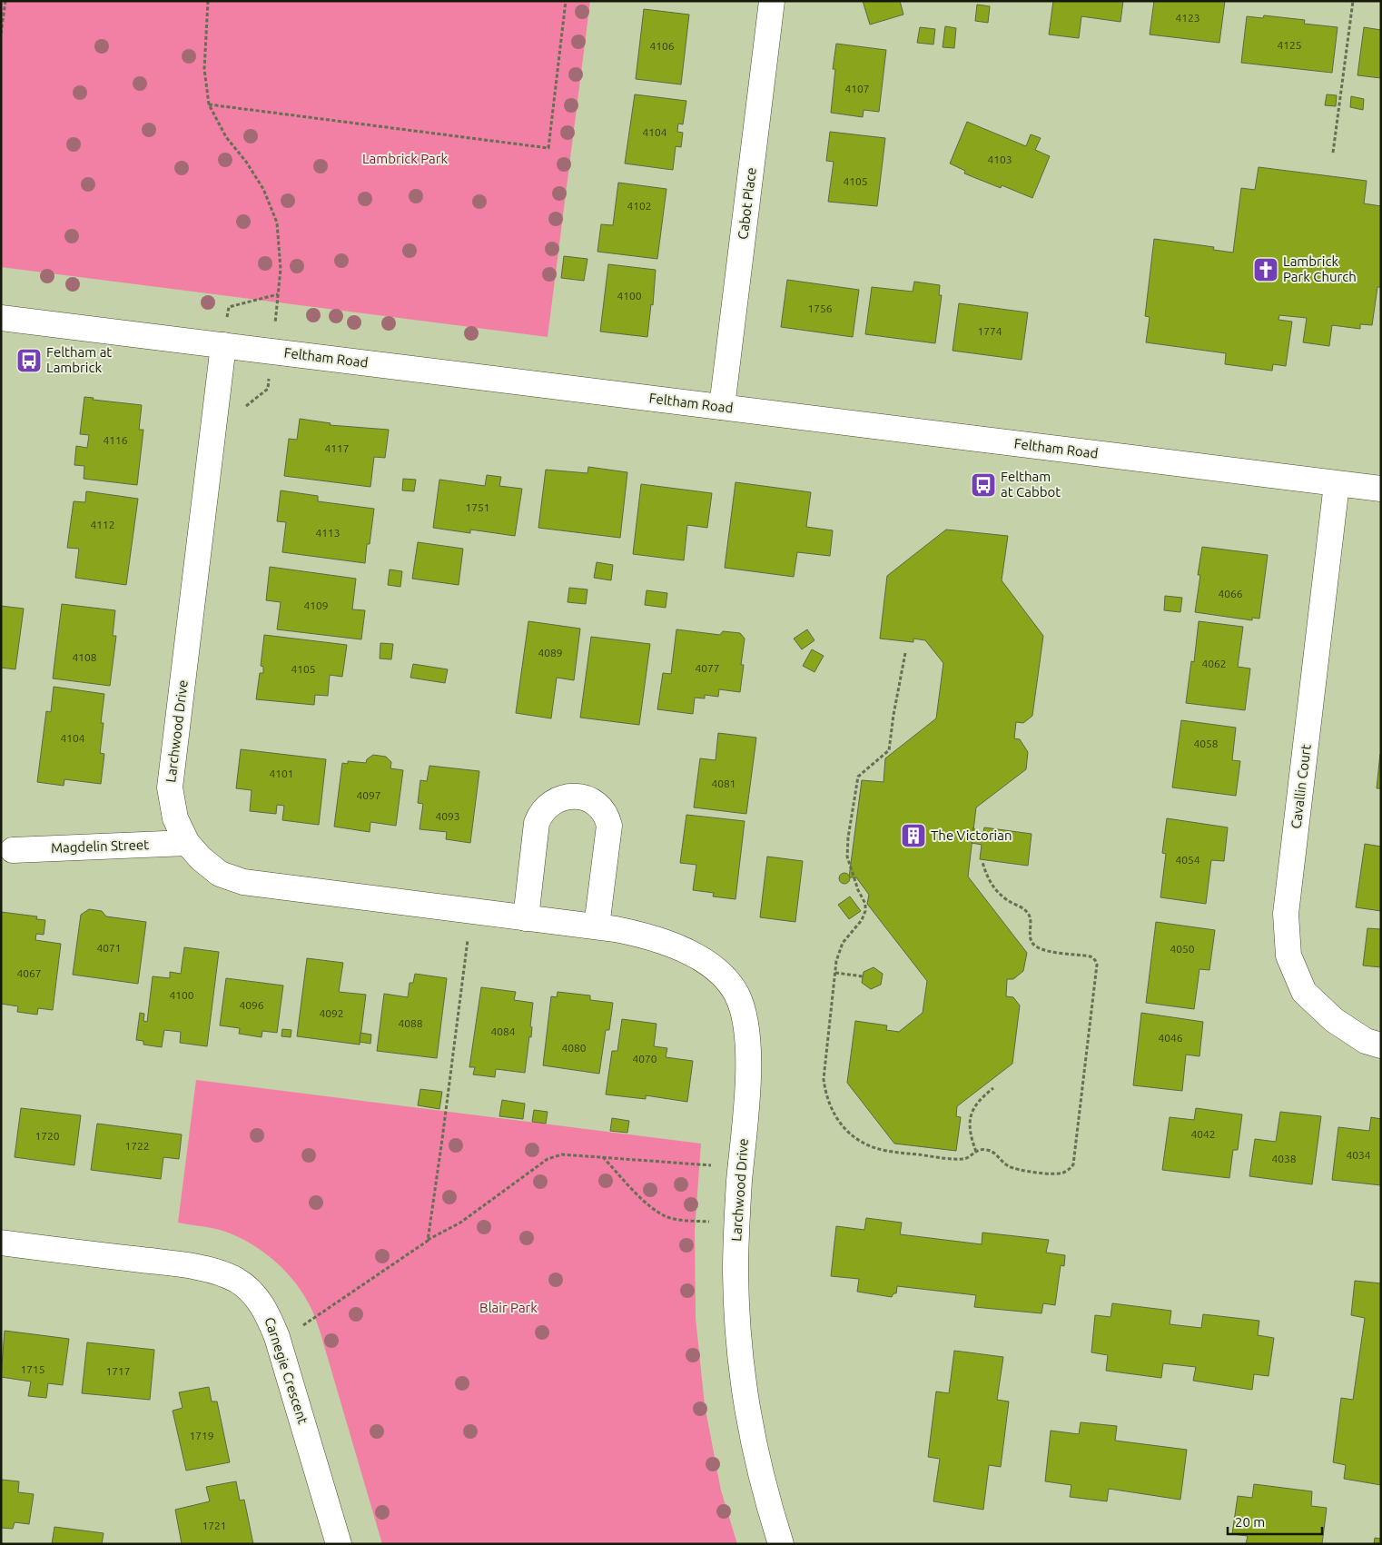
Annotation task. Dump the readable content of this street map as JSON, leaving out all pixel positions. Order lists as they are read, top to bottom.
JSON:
{
  "streets": {
    "street": [
      "Cabot Place",
      "Feltham Road",
      "Larchwood Drive",
      "Cavallin Court",
      "Magdelin Street",
      "Carnegie Crescent"
    ]
  },
  "crossings": [
    ["Cabot Place", "Feltham Road"],
    ["Feltham Road", "Larchwood Drive"],
    ["Feltham Road", "Cavallin Court"],
    ["Larchwood Drive", "Magdelin Street"]
  ],
  "parks": ["Lambrick Park", "Blair Park"],
  "places": {
    "church": ["Lambrick Park Church"],
    "bus stop": ["Feltham at Lambrick", "Feltham at Cabbot"],
    "building": ["The Victorian"]
  },
  "house_numbers": [
    "4123",
    "4125",
    "4106",
    "4107",
    "4104",
    "4103",
    "4105",
    "4102",
    "4100",
    "1756",
    "1774",
    "4116",
    "4117",
    "1751",
    "4112",
    "4113",
    "4066",
    "4109",
    "4089",
    "4108",
    "4062",
    "4077",
    "4105",
    "4104",
    "4058",
    "4101",
    "4081",
    "4097",
    "4093",
    "4054",
    "4071",
    "4050",
    "4067",
    "4100",
    "4096",
    "4092",
    "4088",
    "4084",
    "4046",
    "4080",
    "4070",
    "4042",
    "1720",
    "1722",
    "4034",
    "4038",
    "1715",
    "1717",
    "1719",
    "1721"
  ],
  "scale_bar": "20 m"
}
